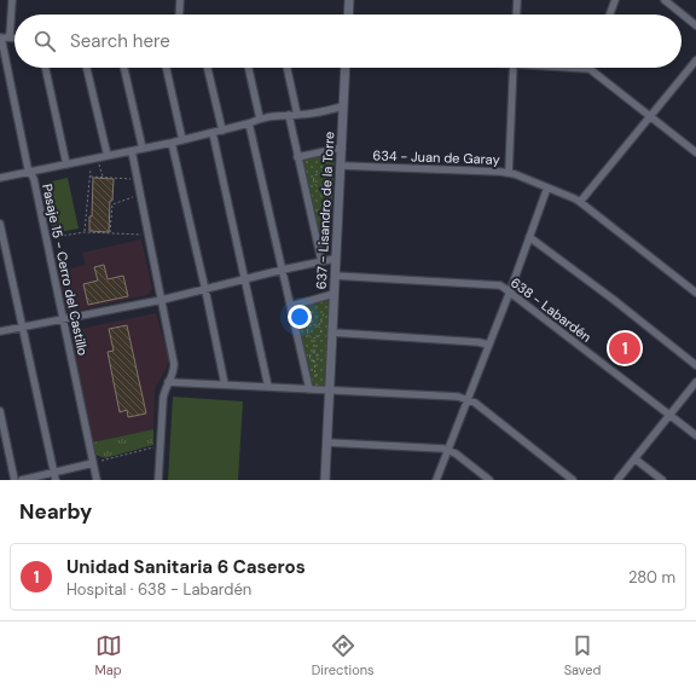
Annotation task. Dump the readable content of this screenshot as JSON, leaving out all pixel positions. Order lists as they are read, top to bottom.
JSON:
{
  "streets": {
    "street": [
      "634 - Juan de Garay",
      "637 - Lisandro de la Torre",
      "Pasaje 15 - Cerro del Castillo",
      "638 - Labardén"
    ]
  },
  "crossings": [
    ["634 - Juan de Garay", "637 - Lisandro de la Torre"],
    ["637 - Lisandro de la Torre", "638 - Labardén"]
  ],
  "page": {
    "search": "Search here",
    "pins": "1",
    "heading": "Nearby",
    "list": [
      {
        "mark": "1",
        "name": "Unidad Sanitaria 6 Caseros",
        "note": "Hospital · 638 - Labardén",
        "value": "280 m"
      }
    ],
    "nav": ["Map", "Directions", "Saved"]
  }
}
